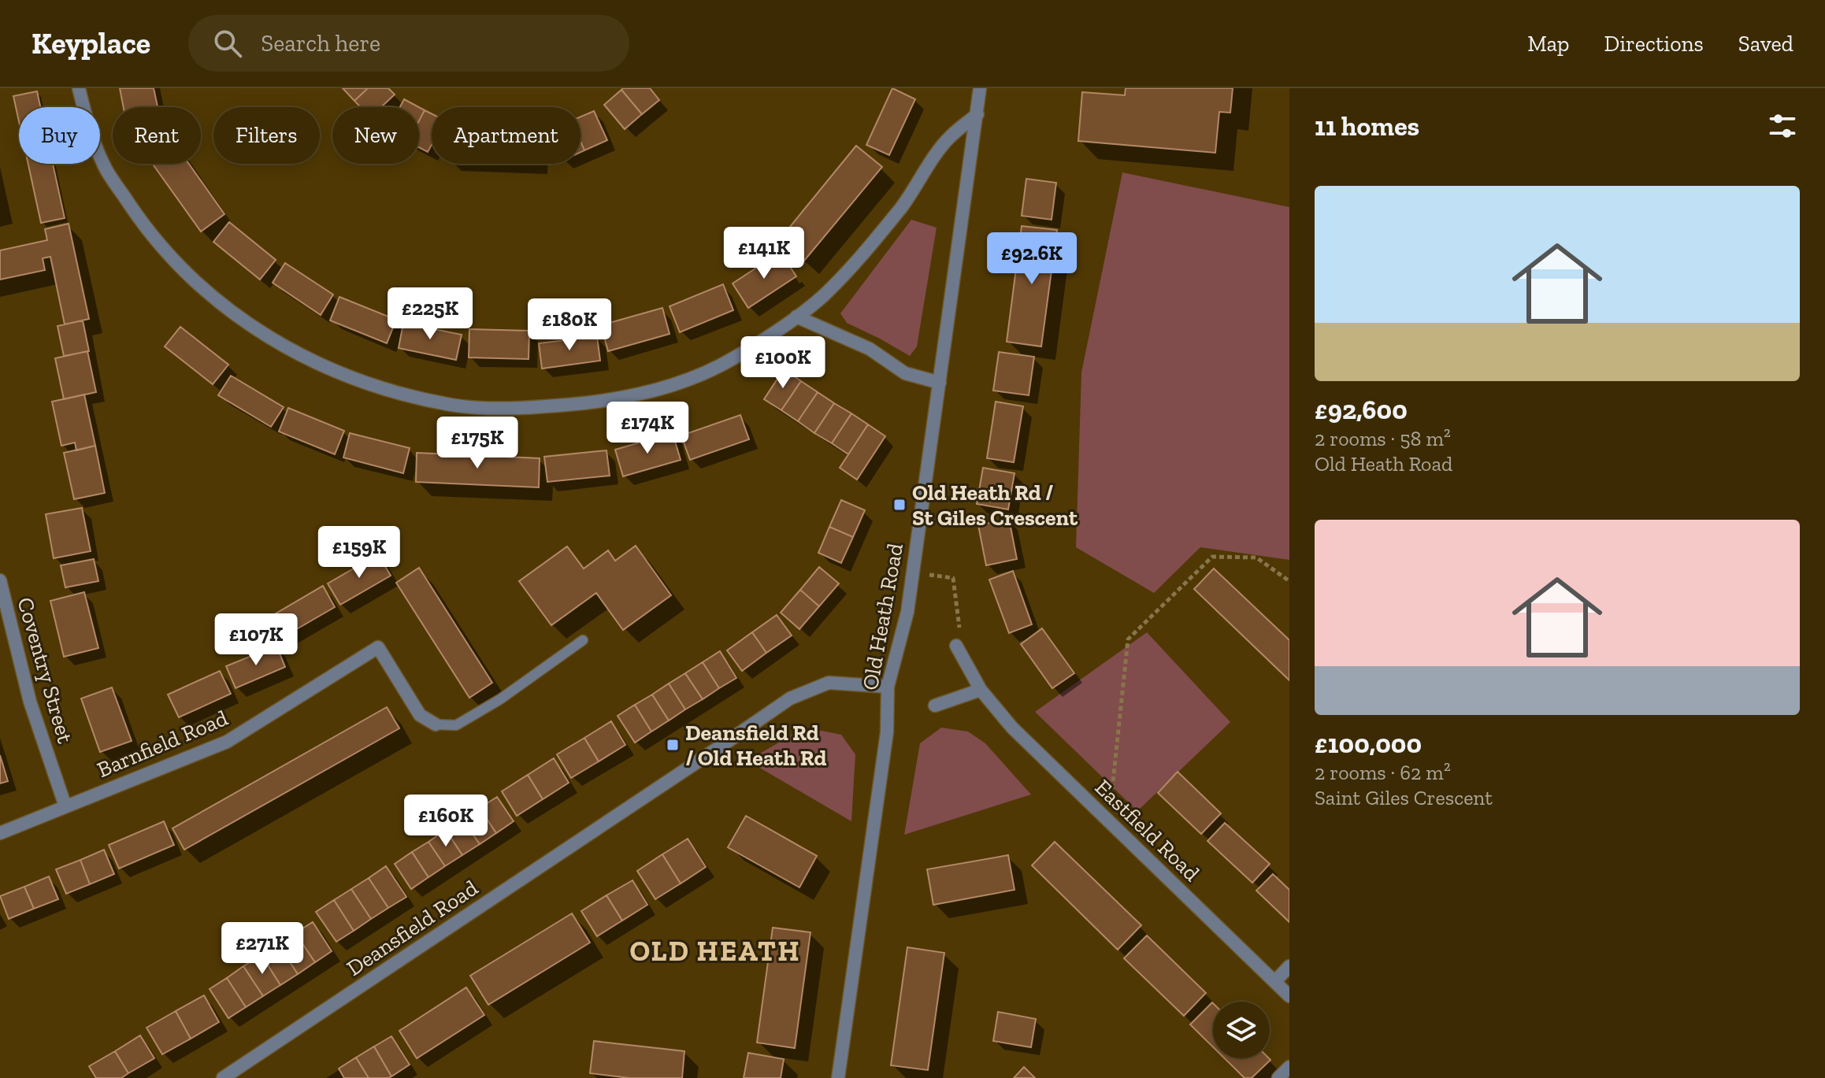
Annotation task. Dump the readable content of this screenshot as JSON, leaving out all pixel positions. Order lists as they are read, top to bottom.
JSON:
{
  "streets": {
    "street": [
      "Old Heath Road",
      "Coventry Street",
      "Barnfield Road",
      "Eastfield Road",
      "Deansfield Road"
    ]
  },
  "crossings": [
    ["Old Heath Road", "Deansfield Road"],
    ["Coventry Street", "Barnfield Road"]
  ],
  "districts": ["OLD HEATH"],
  "places": {
    "transit": ["Old Heath Rd / St Giles Crescent", "Deansfield Rd / Old Heath Rd"]
  },
  "page": {
    "header": "Keyplace",
    "search": "Search here",
    "nav": ["Map", "Directions", "Saved"],
    "heading": "11 homes",
    "chip": [
      "Buy",
      "Rent",
      "Filters",
      "New",
      "Apartment"
    ],
    "list": [
      {
        "name": "£92,600",
        "note": "2 rooms · 58 m² · Old Heath Road"
      },
      {
        "name": "£100,000",
        "note": "2 rooms · 62 m² · Saint Giles Crescent"
      }
    ],
    "price": [
      "£141K",
      "£92.6K",
      "£225K",
      "£180K",
      "£100K",
      "£174K",
      "£175K",
      "£159K",
      "£107K",
      "£160K",
      "£271K"
    ]
  }
}
